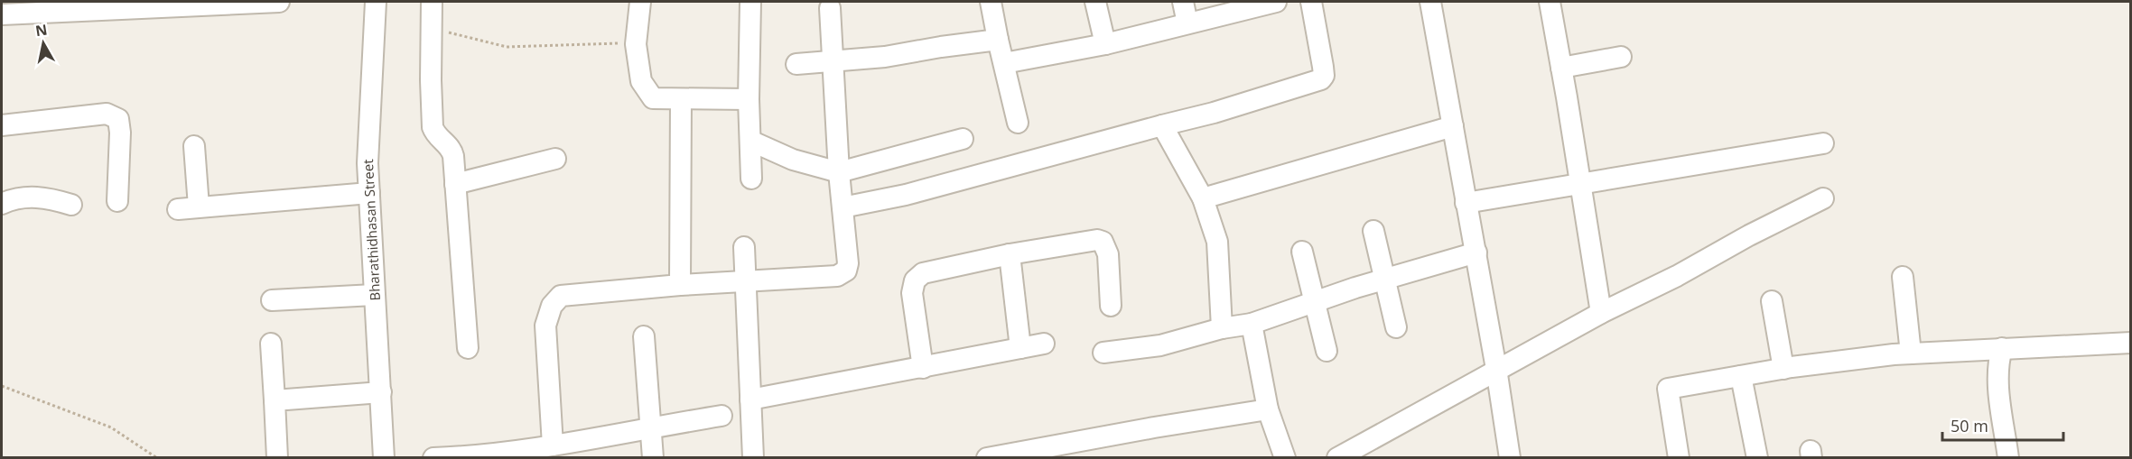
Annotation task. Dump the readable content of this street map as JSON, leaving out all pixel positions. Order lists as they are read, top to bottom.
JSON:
{
  "streets": {
    "street": ["Bharathidhasan Street"]
  },
  "scale_bar": "50 m",
  "north": "top"
}
